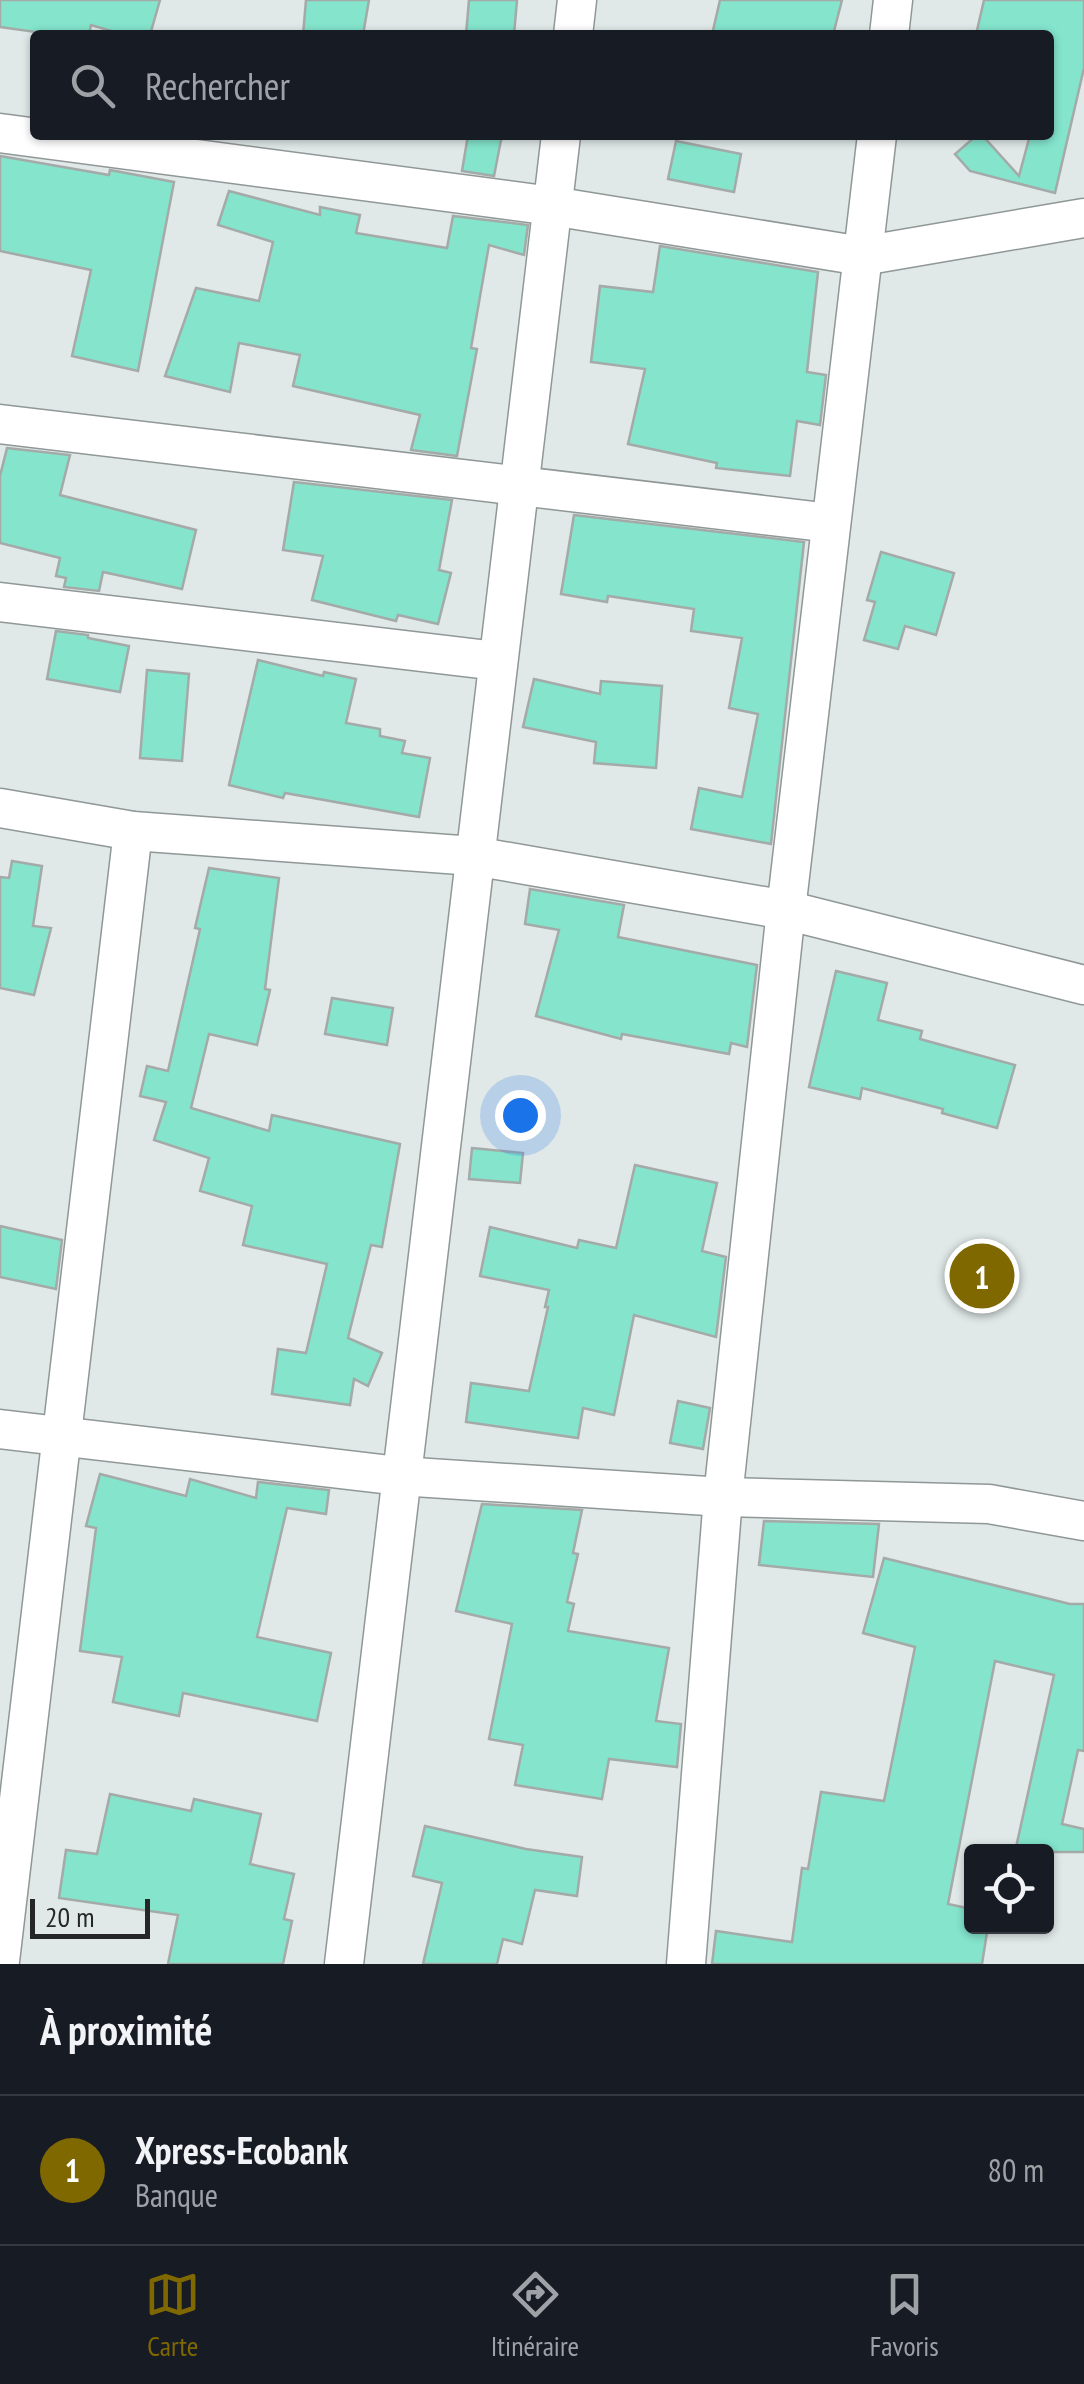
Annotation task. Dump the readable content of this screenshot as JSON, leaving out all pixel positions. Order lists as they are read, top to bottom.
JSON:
{
  "scale_bar": "20 m",
  "page": {
    "search": "Rechercher",
    "pins": "1",
    "scale": "20 m",
    "heading": "À proximité",
    "list": [
      {
        "mark": "1",
        "name": "Xpress-Ecobank",
        "note": "Banque",
        "value": "80 m"
      }
    ],
    "nav": ["Carte", "Itinéraire", "Favoris"]
  }
}
